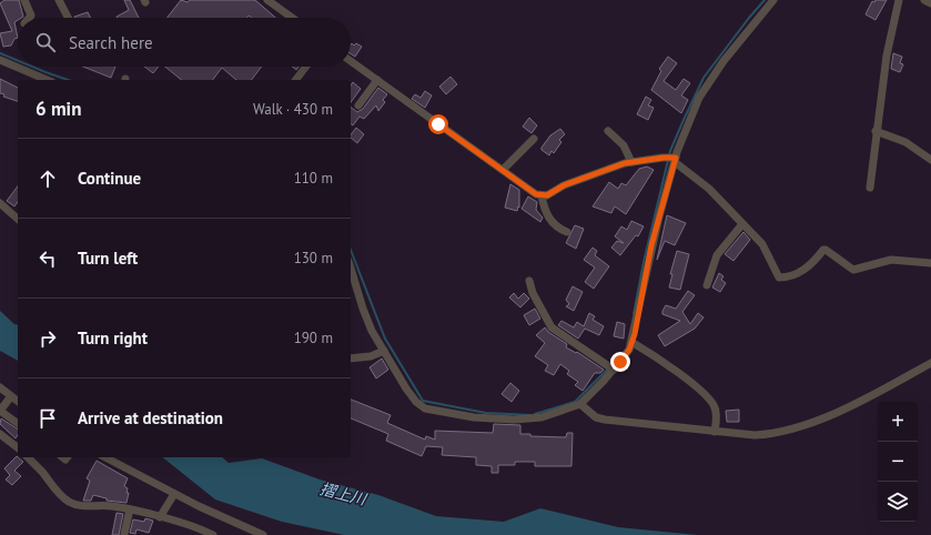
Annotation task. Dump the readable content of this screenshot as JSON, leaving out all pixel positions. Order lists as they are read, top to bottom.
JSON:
{
  "water": ["摺上川"],
  "page": {
    "search": "Search here",
    "heading": ["6 min", "Walk · 430 m"],
    "list": [
      ["Continue", "110 m"],
      ["Turn left", "130 m"],
      ["Turn right", "190 m"],
      "Arrive at destination"
    ],
    "map_buttons": ["+", "−"]
  }
}
